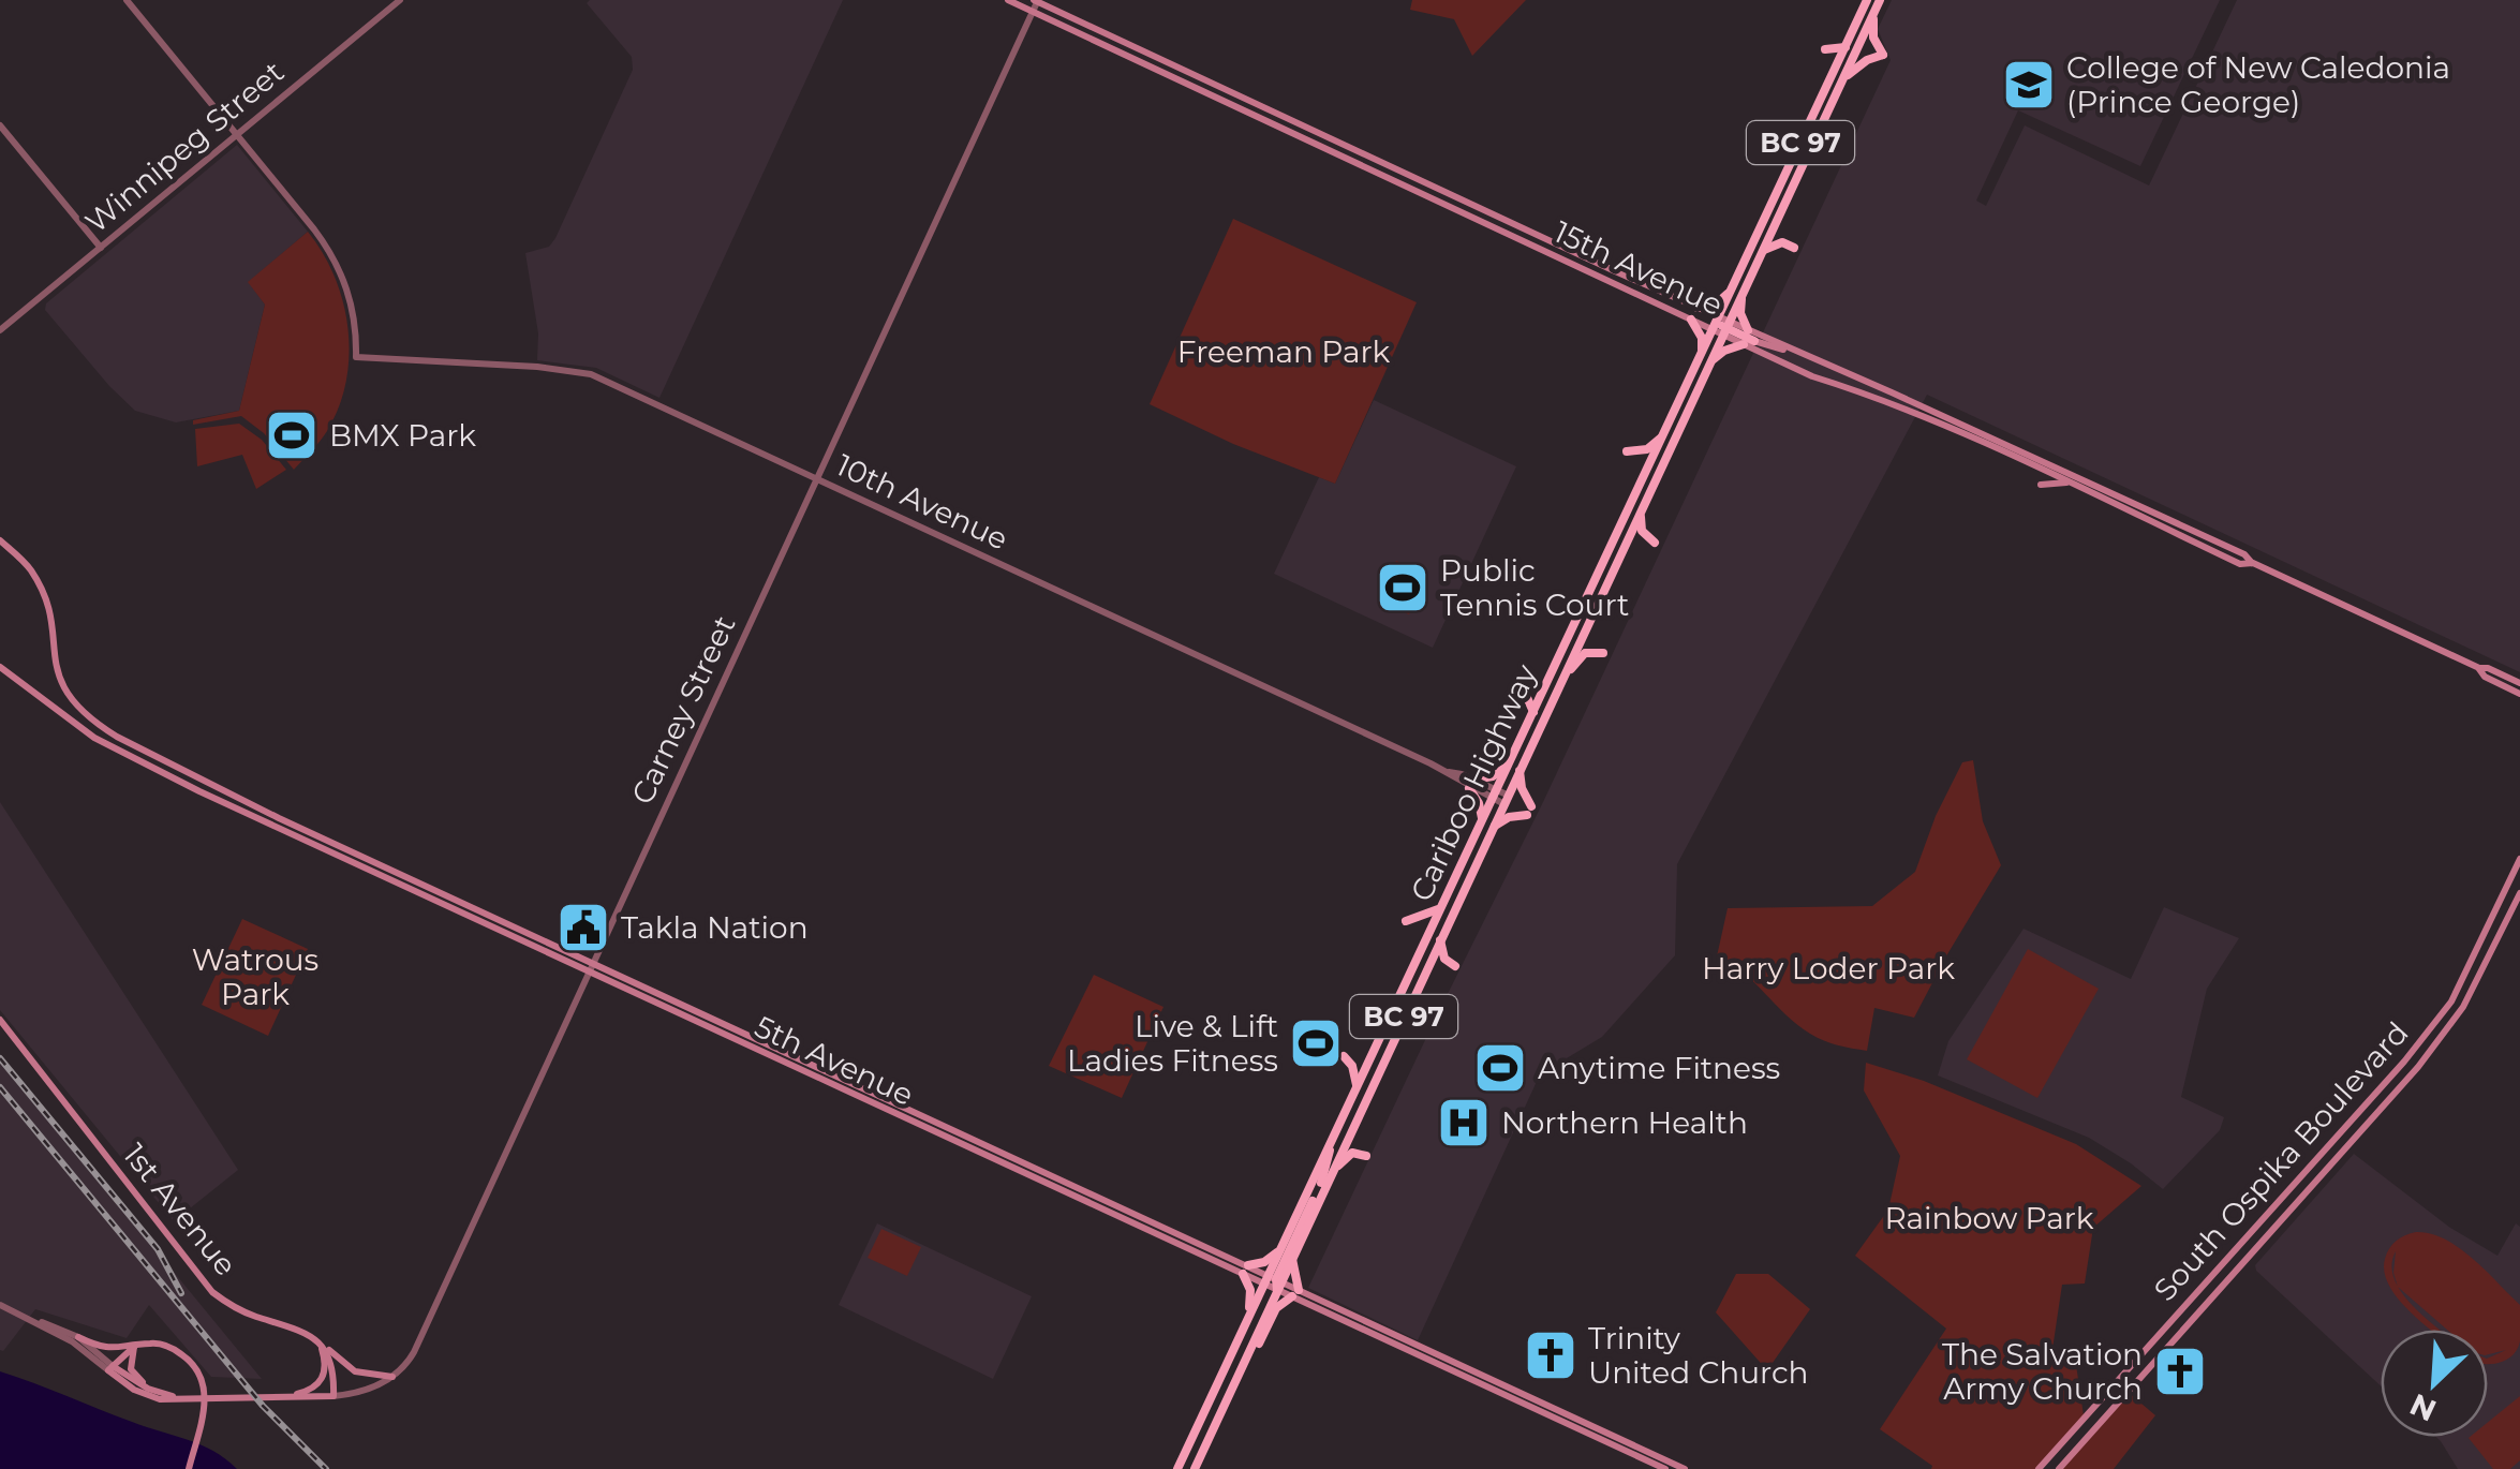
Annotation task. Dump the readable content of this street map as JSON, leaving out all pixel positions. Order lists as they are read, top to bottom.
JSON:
{
  "streets": {
    "highway": ["BC 97", "Cariboo Highway"],
    "main road": [
      "15th Avenue",
      "5th Avenue",
      "South Ospika Boulevard",
      "1st Avenue"
    ],
    "street": ["Winnipeg Street", "10th Avenue", "Carney Street"]
  },
  "crossings": [
    ["Winnipeg Street", "10th Avenue"],
    ["15th Avenue", "Carney Street"],
    ["15th Avenue", "Cariboo Highway"],
    ["10th Avenue", "Carney Street"],
    ["10th Avenue", "Cariboo Highway"],
    ["Carney Street", "5th Avenue"],
    ["Carney Street", "1st Avenue"],
    ["Cariboo Highway", "5th Avenue"]
  ],
  "parks": [
    "Freeman Park",
    "Watrous Park",
    "Harry Loder Park",
    "Rainbow Park"
  ],
  "places": {
    "school or university": ["College of New Caledonia (Prince George)"],
    "sports": [
      "BMX Park",
      "Public Tennis Court",
      "Live & Lift Ladies Fitness",
      "Anytime Fitness"
    ],
    "public building": ["Takla Nation"],
    "hospital": ["Northern Health"],
    "church": ["Trinity United Church", "The Salvation Army Church"]
  },
  "north": "bottom left"
}
